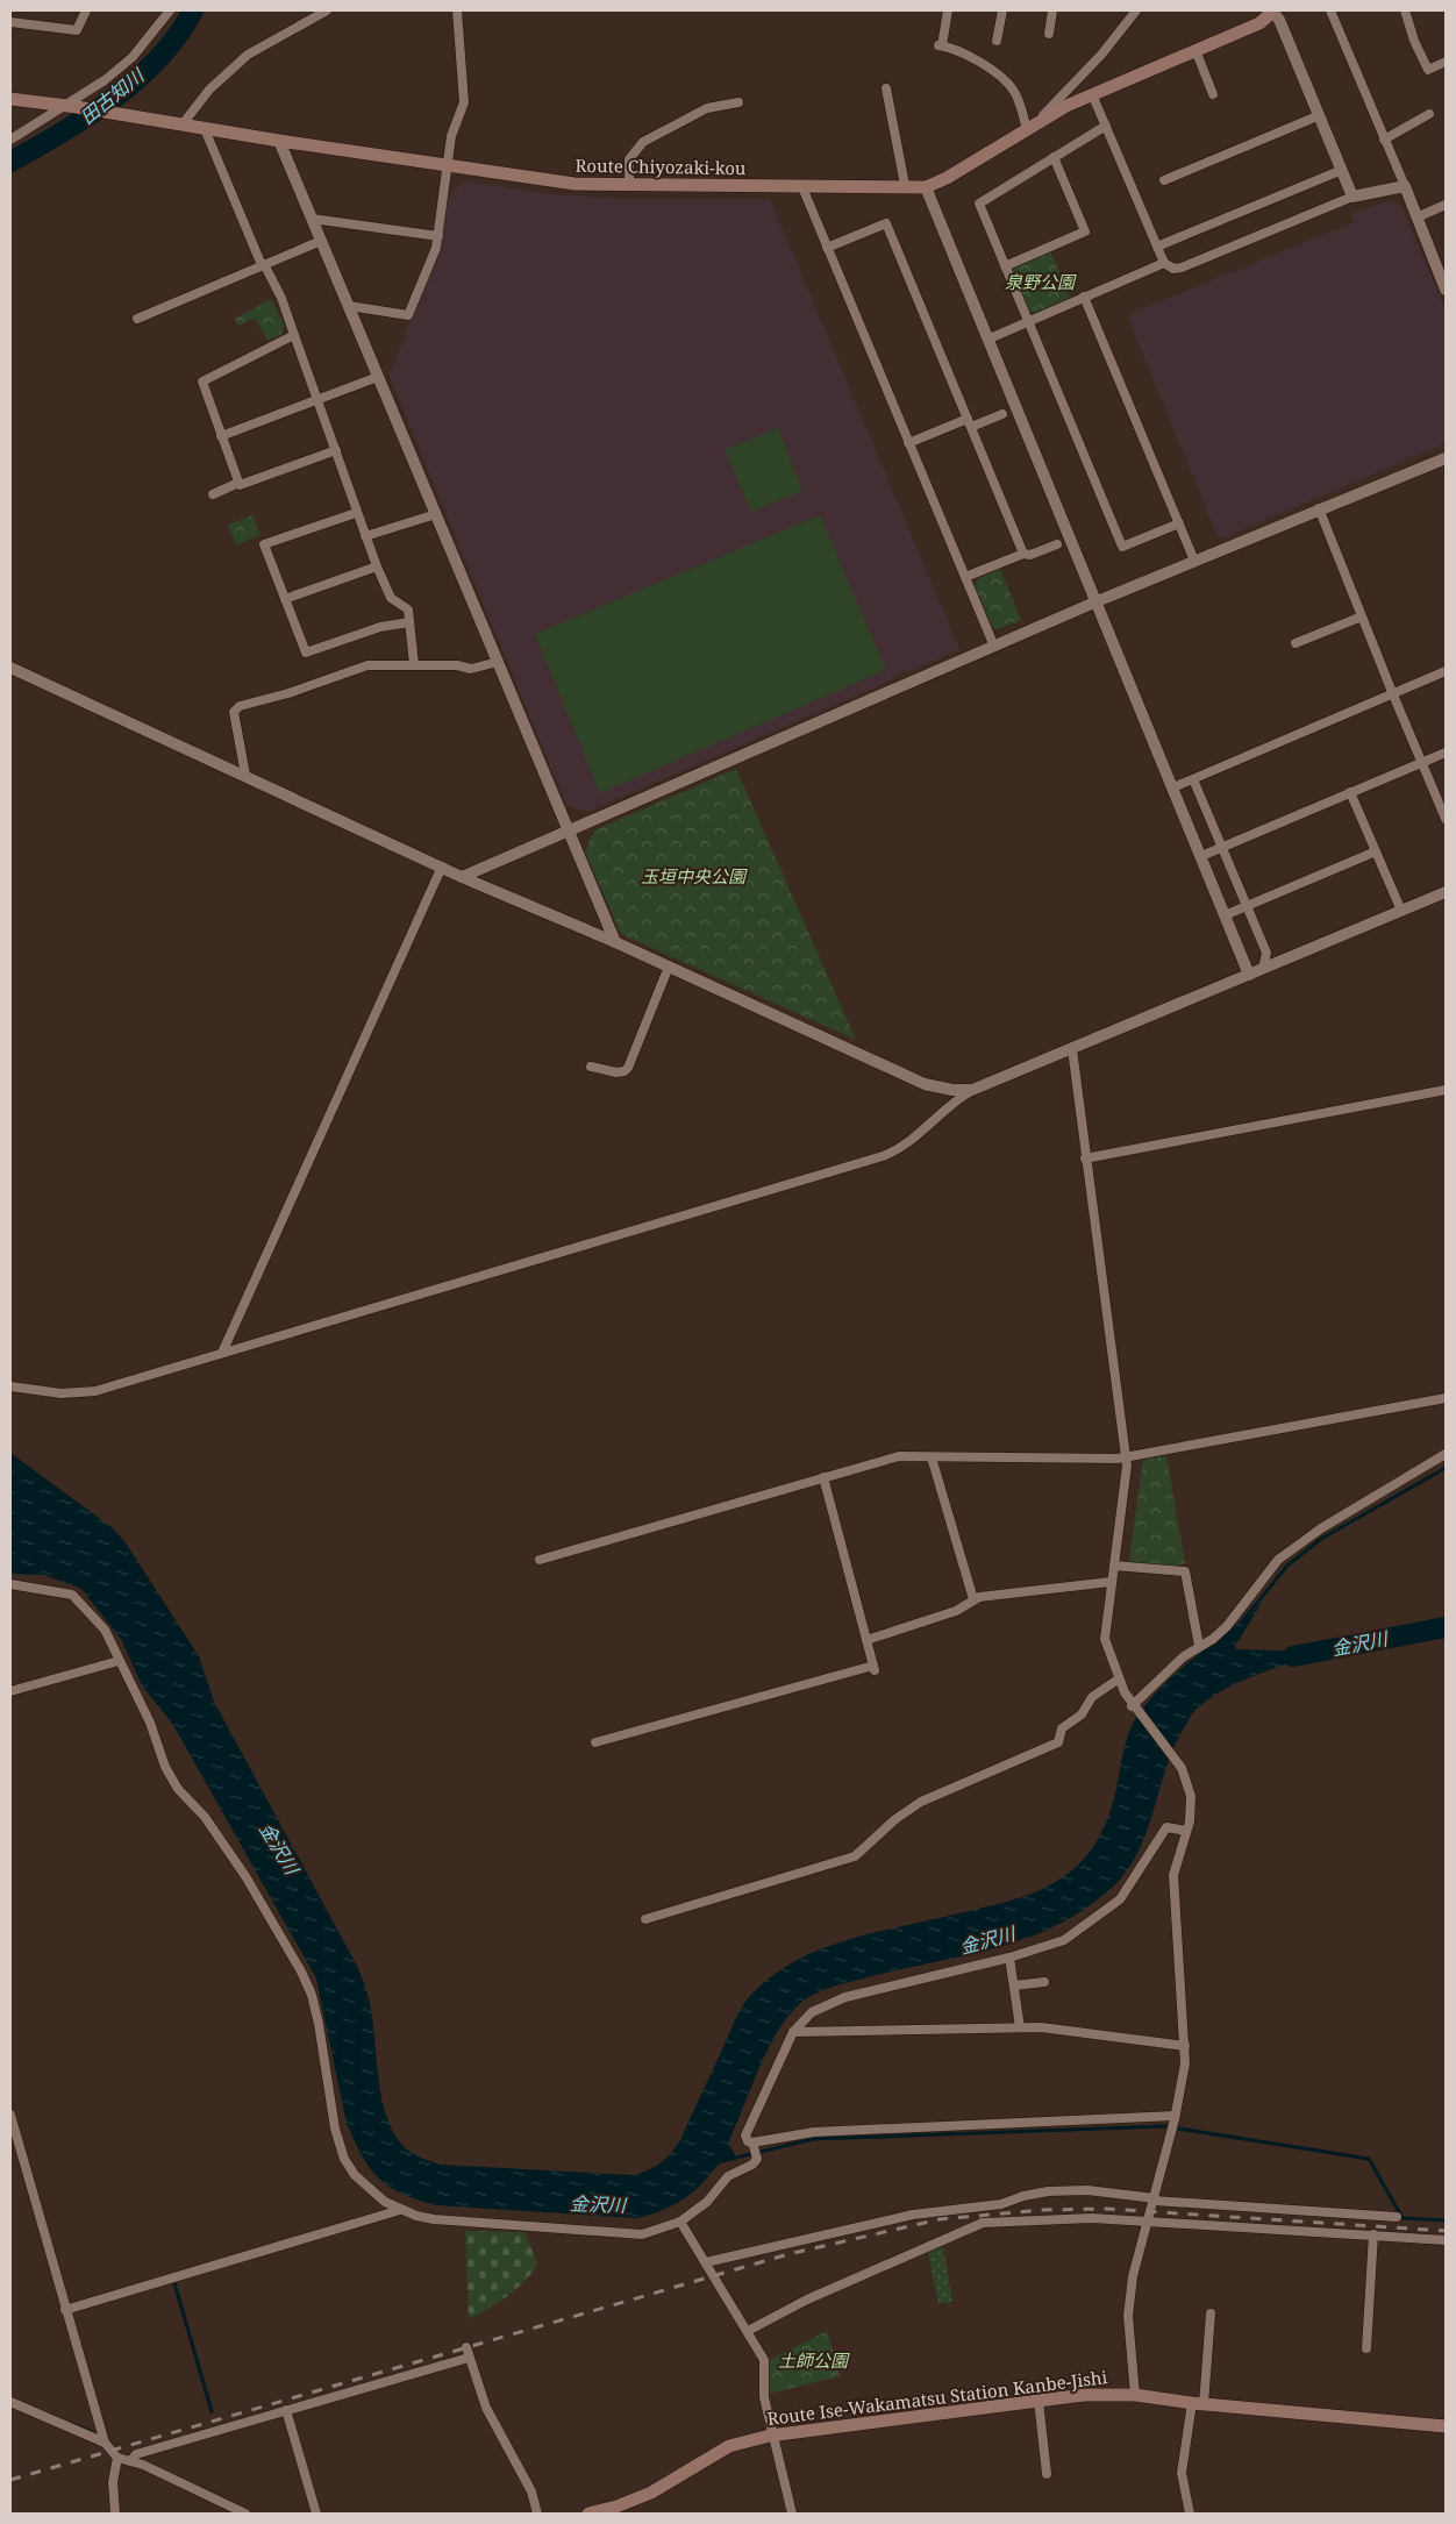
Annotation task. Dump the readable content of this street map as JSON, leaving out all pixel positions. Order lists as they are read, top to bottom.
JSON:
{
  "streets": {
    "main road": ["Route Chiyozaki-kou", "Route Ise-Wakamatsu Station Kanbe-Jishi"]
  },
  "water": ["田古知川", "金沢川"],
  "parks": ["泉野公園", "玉垣中央公園", "土師公園"]
}
